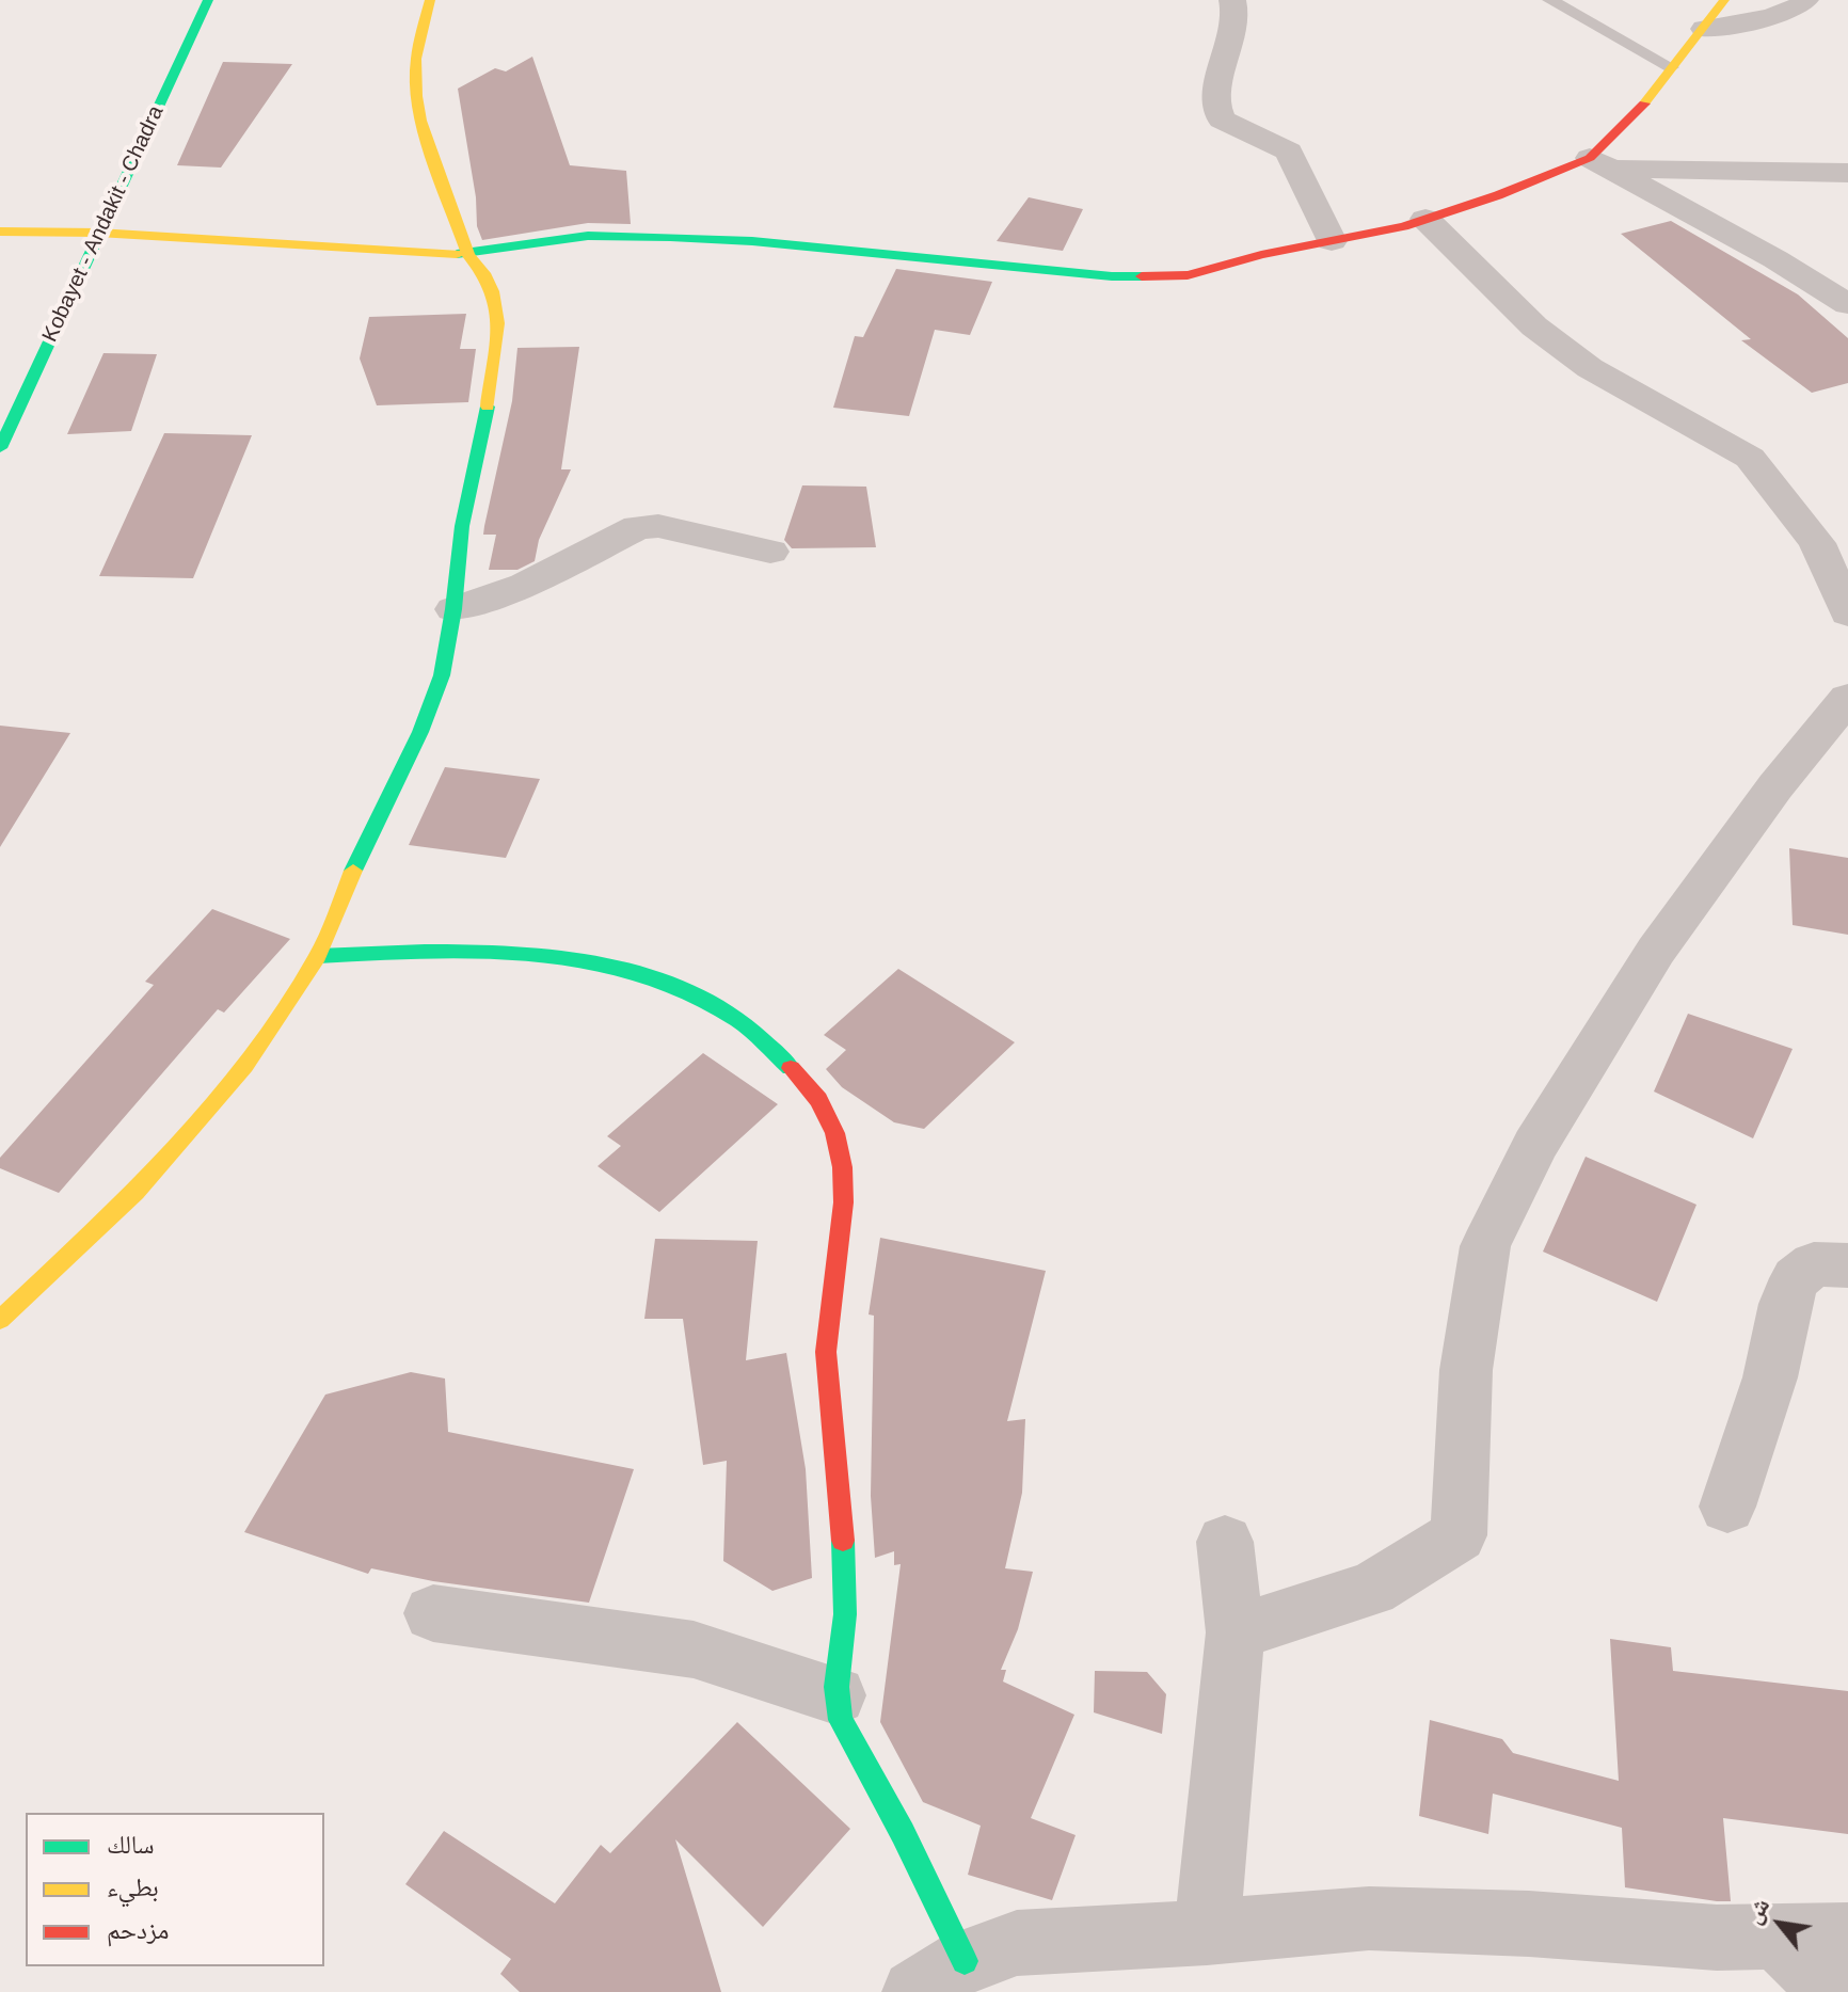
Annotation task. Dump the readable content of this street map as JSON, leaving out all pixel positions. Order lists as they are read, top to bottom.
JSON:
{
  "streets": {
    "street": ["Kobayet - Andakit - Chadra"]
  },
  "legend": ["سالك", "بطيء", "مزدحم"],
  "north": "top left"
}
